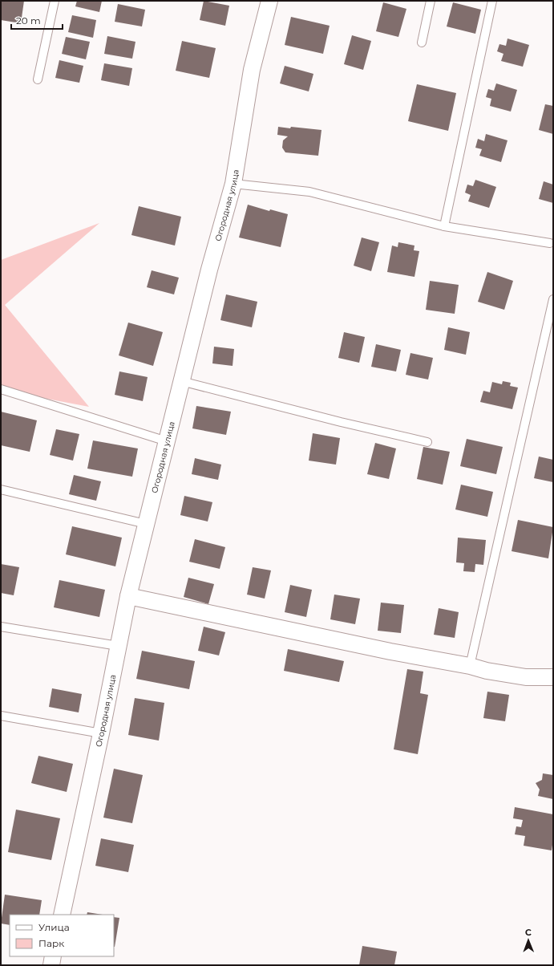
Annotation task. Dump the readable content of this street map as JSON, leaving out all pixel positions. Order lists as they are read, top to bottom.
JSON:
{
  "streets": {
    "street": ["Огородная улица"]
  },
  "legend": ["Улица", "Парк"],
  "scale_bar": "20 m",
  "north": "top"
}
